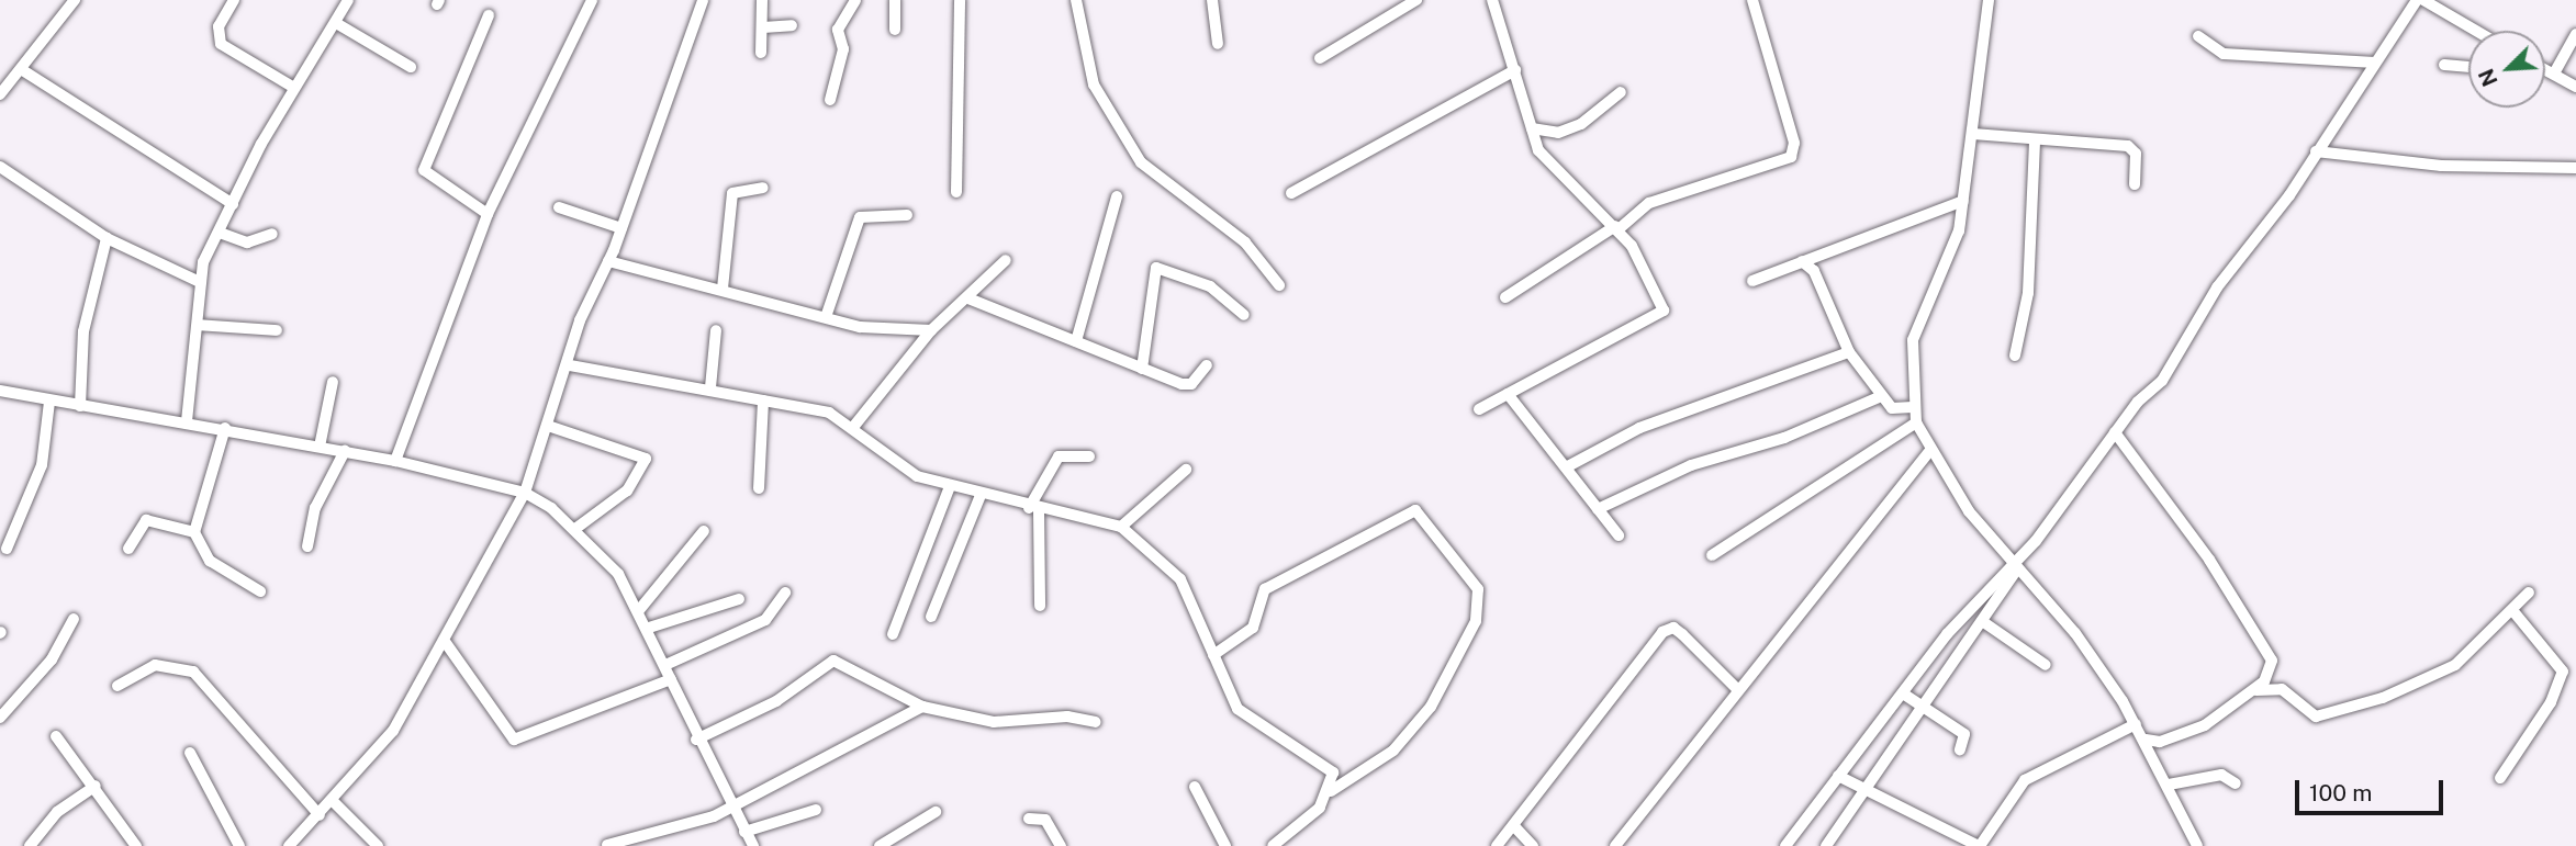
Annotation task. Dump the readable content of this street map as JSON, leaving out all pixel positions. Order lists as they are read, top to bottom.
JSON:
{
  "scale_bar": "100 m",
  "north": "bottom left"
}
